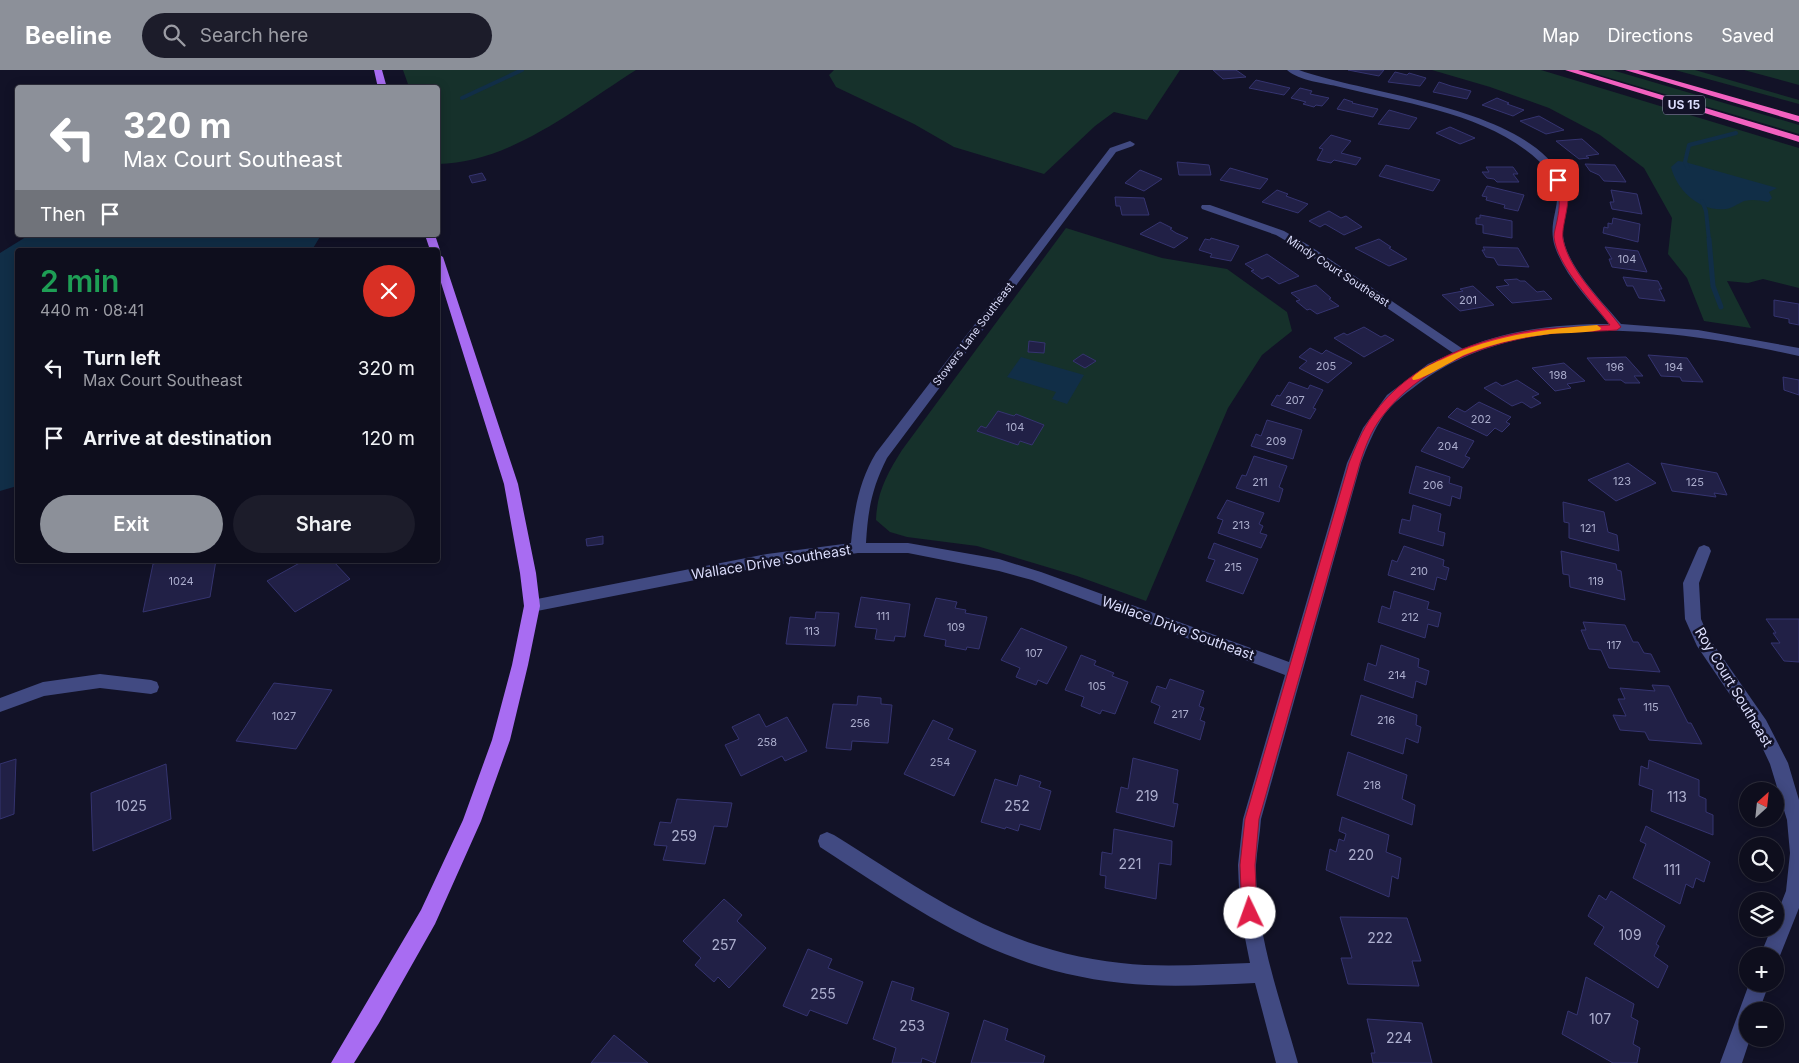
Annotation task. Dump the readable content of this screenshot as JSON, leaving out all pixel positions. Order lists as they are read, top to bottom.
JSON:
{
  "streets": {
    "highway": ["US 15"],
    "street": [
      "Mindy Court Southeast",
      "Stowers Lane Southeast",
      "Wallace Drive Southeast",
      "Roy Court Southeast"
    ]
  },
  "crossings": [
    ["Stowers Lane Southeast", "Wallace Drive Southeast"]
  ],
  "house_numbers": [
    "104",
    "201",
    "205",
    "196",
    "194",
    "198",
    "207",
    "202",
    "104",
    "209",
    "204",
    "123",
    "211",
    "125",
    "206",
    "213",
    "121",
    "215",
    "210",
    "1024",
    "119",
    "111",
    "212",
    "109",
    "113",
    "117",
    "107",
    "214",
    "105",
    "115",
    "217",
    "1027",
    "216",
    "256",
    "258",
    "254",
    "218",
    "219",
    "113",
    "1025",
    "252",
    "259",
    "220",
    "221",
    "111",
    "109",
    "222",
    "257",
    "255",
    "107",
    "253",
    "224"
  ],
  "north": "top right",
  "page": {
    "header": "Beeline",
    "search": "Search here",
    "nav": ["Map", "Directions", "Saved"],
    "turn": ["320 m", "Max Court Southeast"],
    "then": "Then",
    "heading": ["2 min", "440 m · 08:41"],
    "list": [
      {
        "name": "Turn left",
        "note": "Max Court Southeast",
        "value": "320 m"
      },
      {
        "name": "Arrive at destination",
        "value": "120 m"
      }
    ],
    "buttons": ["Exit", "Share"],
    "map_buttons": ["+", "−"]
  }
}
